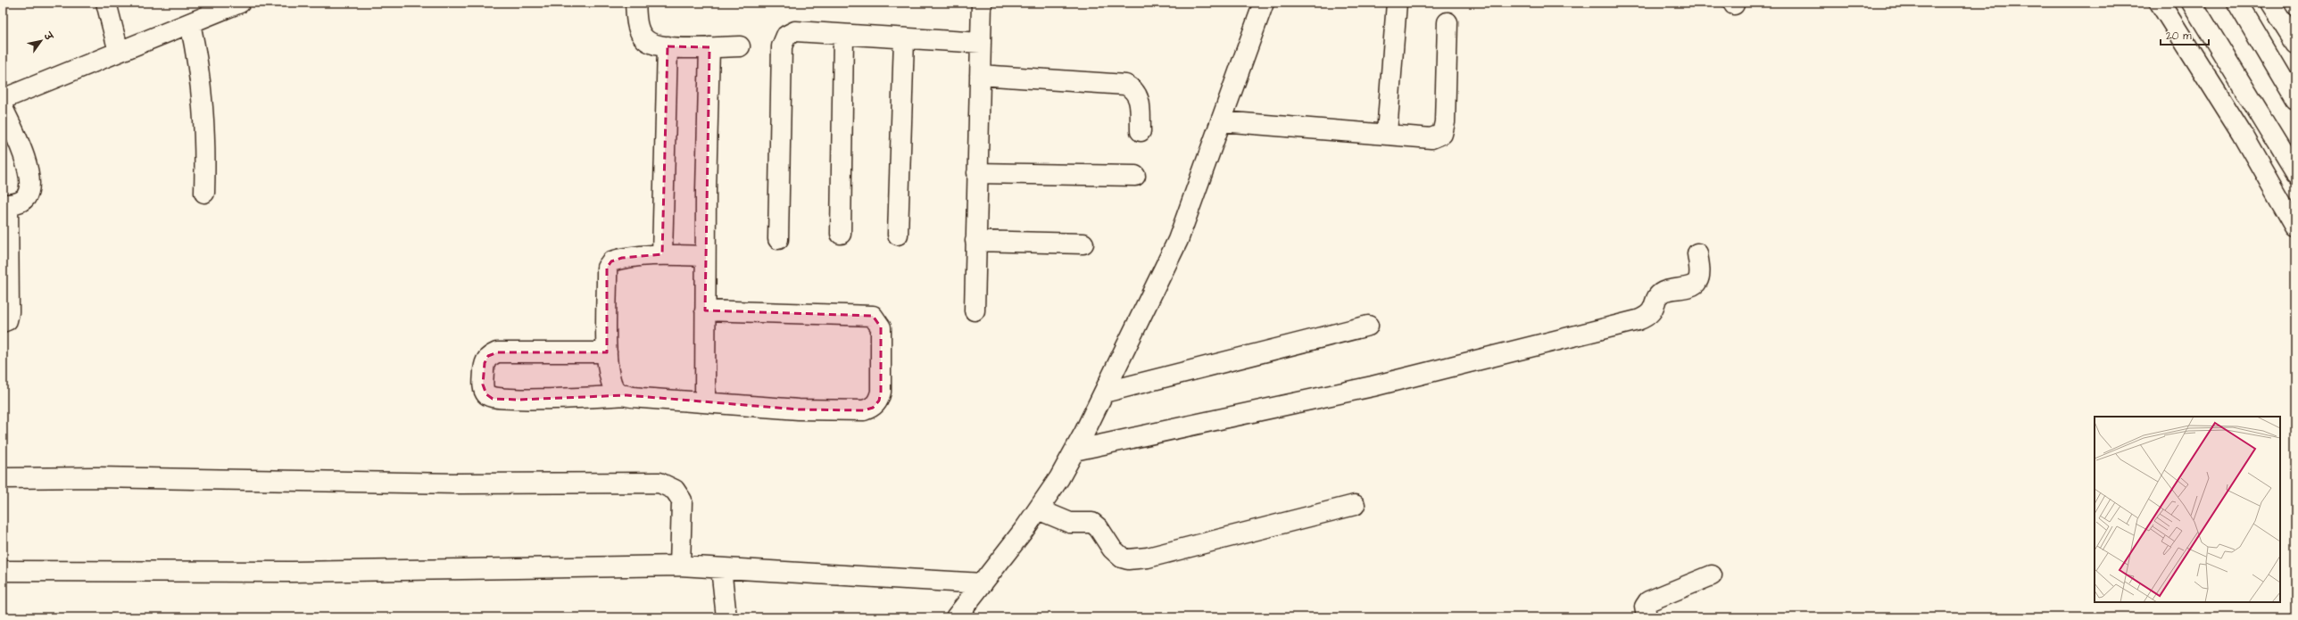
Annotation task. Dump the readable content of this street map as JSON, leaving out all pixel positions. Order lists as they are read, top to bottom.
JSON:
{
  "scale_bar": "20 m",
  "north": "top right"
}
